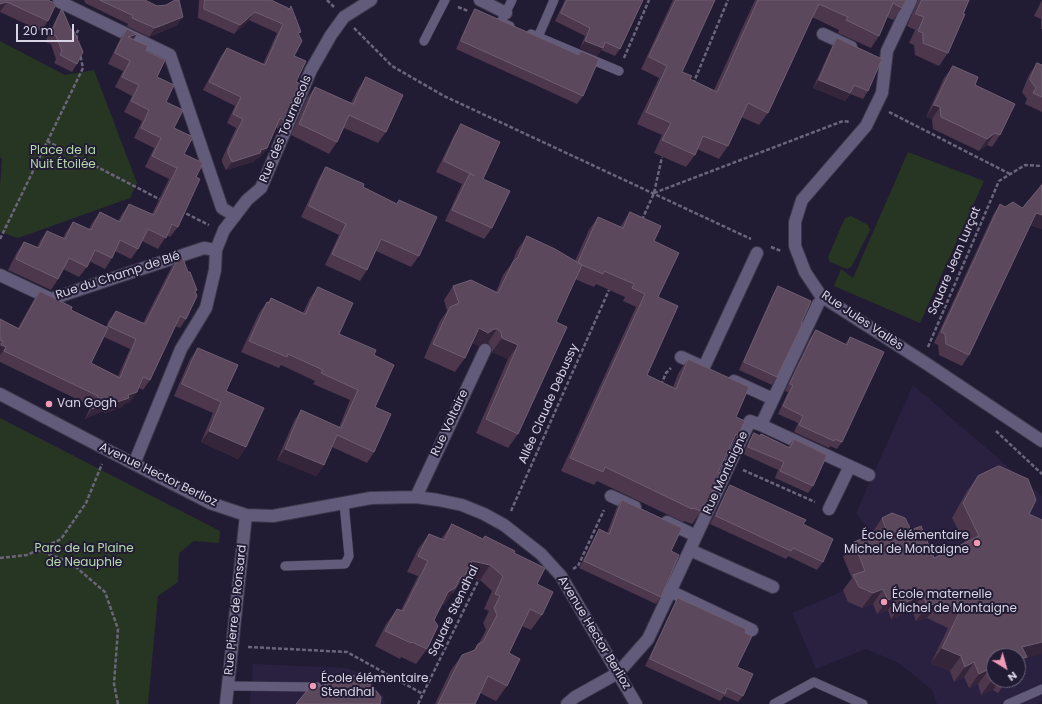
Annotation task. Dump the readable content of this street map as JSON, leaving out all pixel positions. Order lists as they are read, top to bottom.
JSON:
{
  "streets": {
    "street": [
      "Rue des Tournesols",
      "Rue du Champ de Blé",
      "Rue Jules Vallès",
      "Rue Voltaire",
      "Rue Montaigne",
      "Avenue Hector Berlioz",
      "Rue Pierre de Ronsard"
    ],
    "path": ["Square Jean Lurçat", "Allée Claude Debussy", "Square Stendhal"]
  },
  "crossings": [
    ["Rue des Tournesols", "Rue du Champ de Blé"],
    ["Rue des Tournesols", "Avenue Hector Berlioz"],
    ["Square Jean Lurçat", "Rue Jules Vallès"],
    ["Allée Claude Debussy", "Avenue Hector Berlioz"],
    ["Rue Voltaire", "Avenue Hector Berlioz"],
    ["Rue Montaigne", "Avenue Hector Berlioz"],
    ["Avenue Hector Berlioz", "Rue Pierre de Ronsard"]
  ],
  "parks": ["Place de la Nuit Étoilée", "Parc de la Plaine de Neauphle"],
  "places": [
    "Van Gogh",
    "École élémentaire Michel de Montaigne",
    "École maternelle Michel de Montaigne",
    "École élémentaire Stendhal"
  ],
  "scale_bar": "20 m",
  "north": "bottom right"
}
